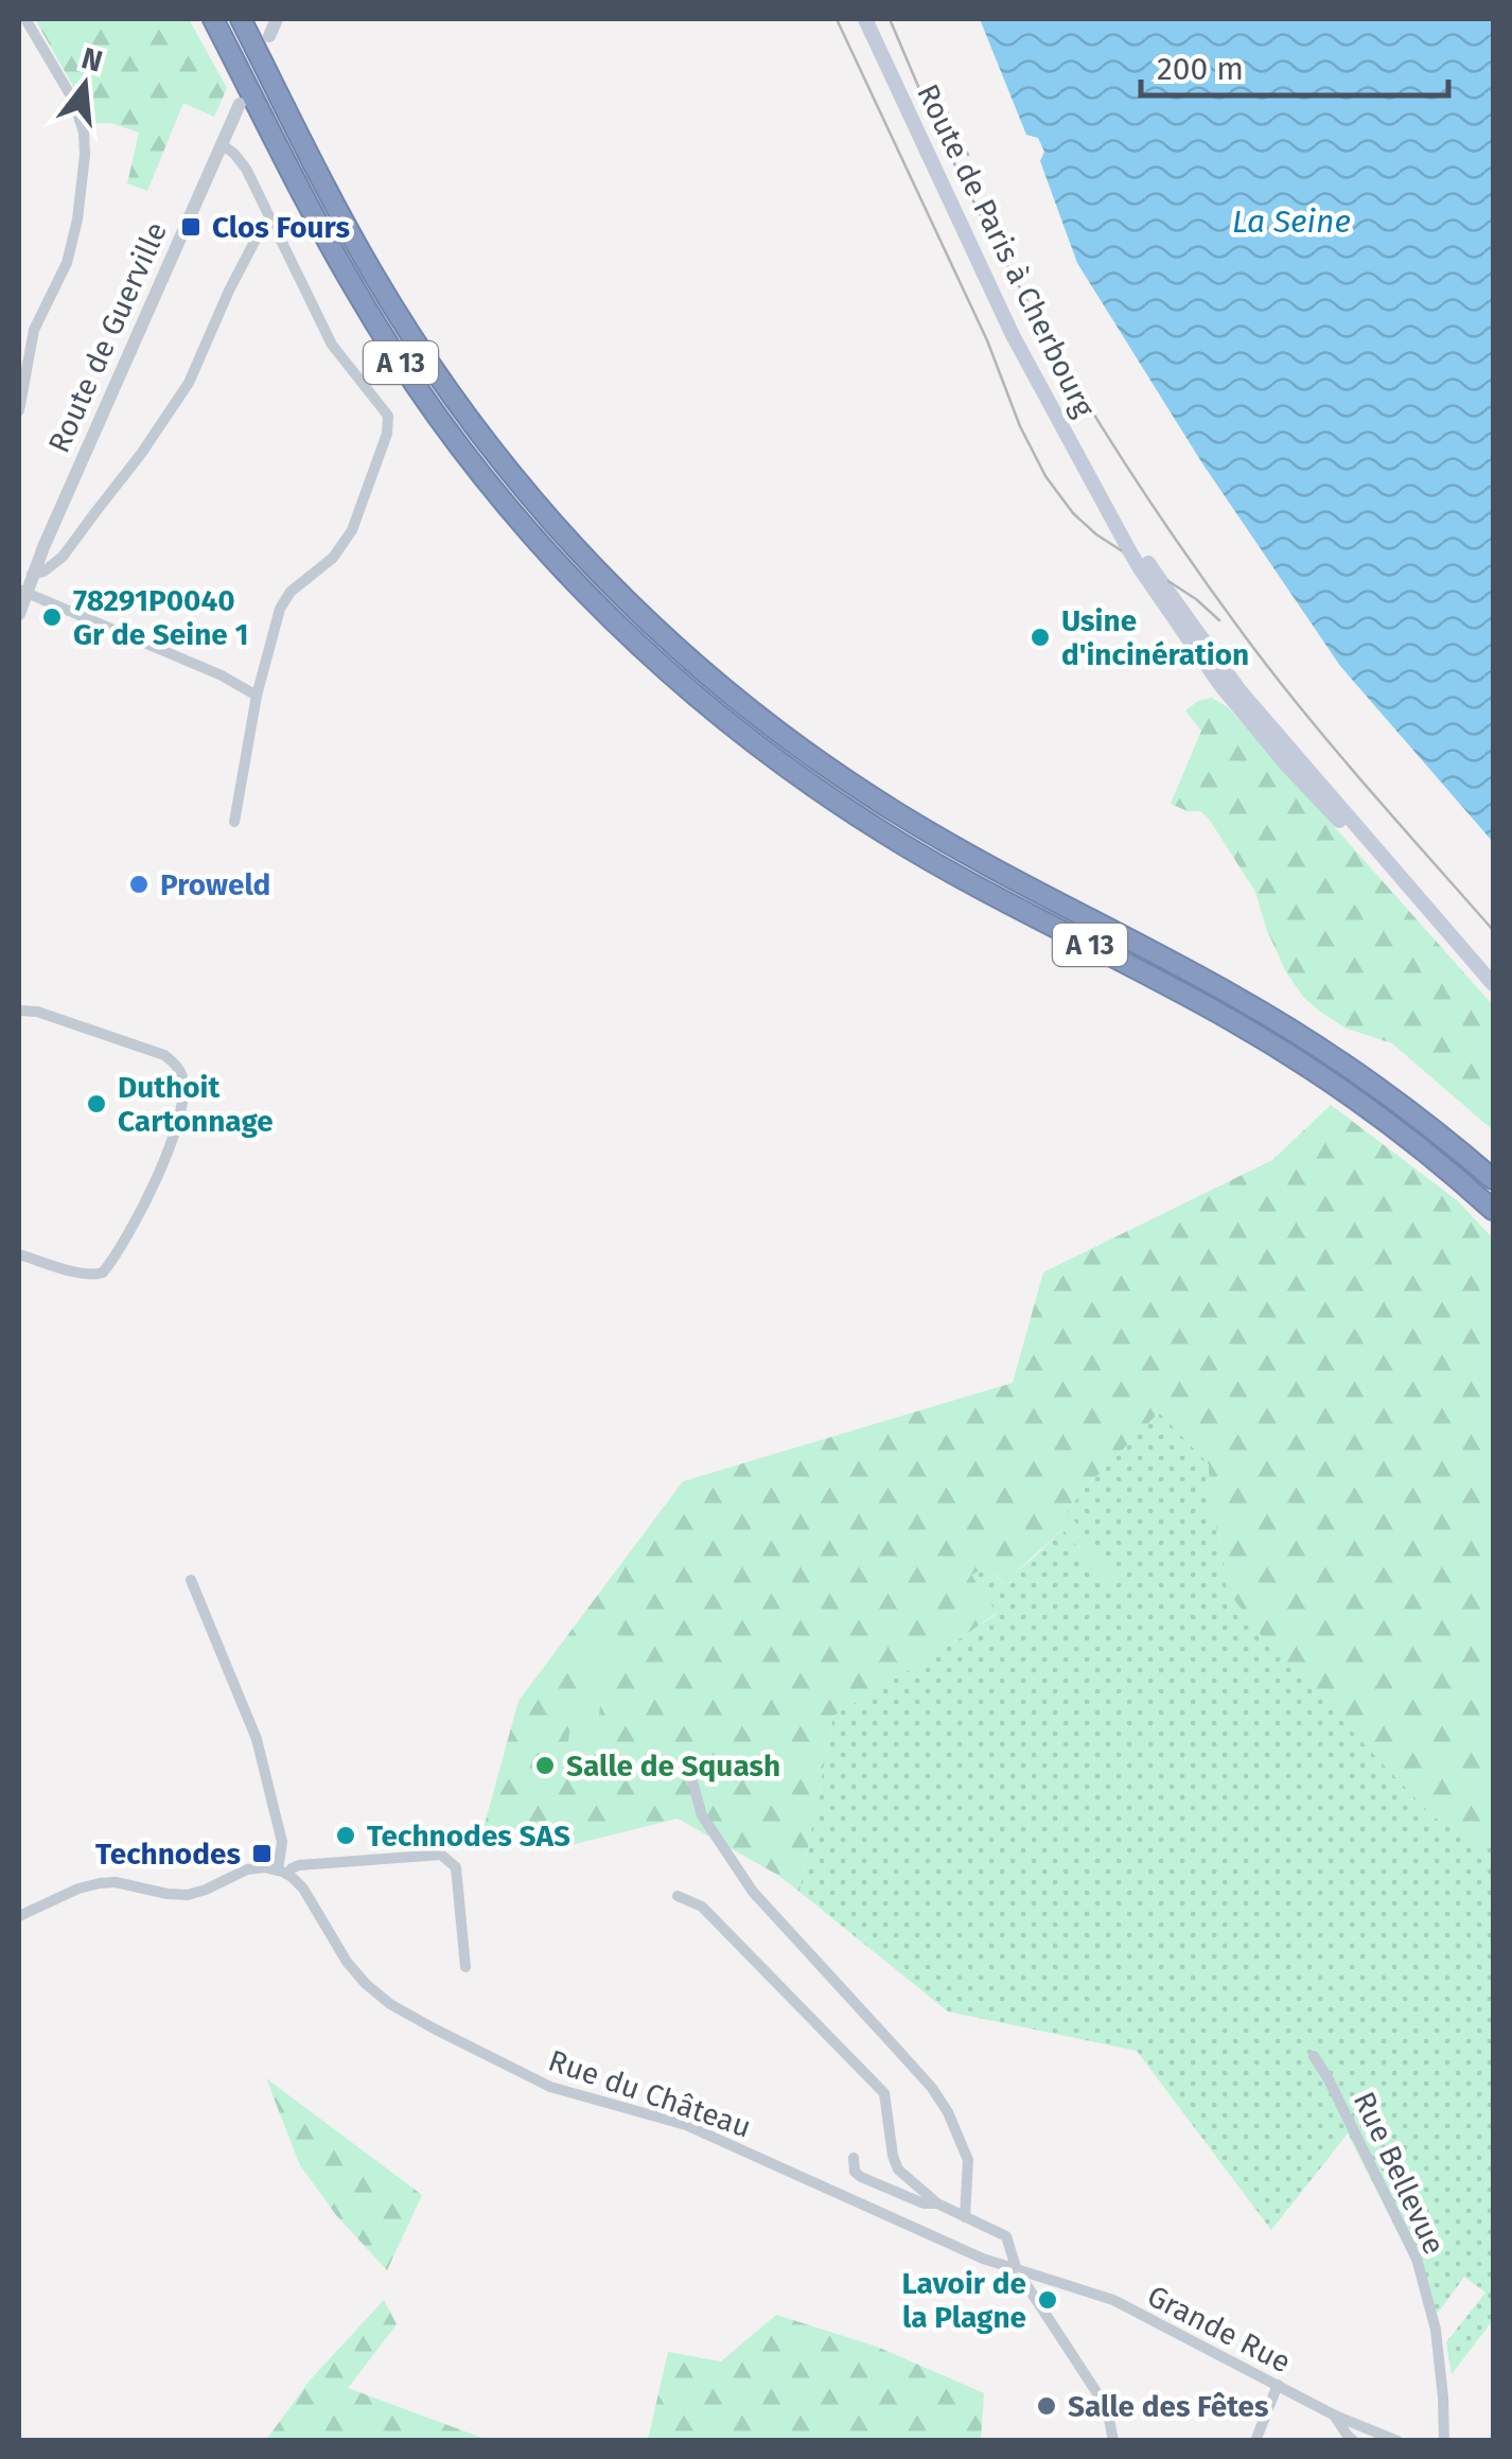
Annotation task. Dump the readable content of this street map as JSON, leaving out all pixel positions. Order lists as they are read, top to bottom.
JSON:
{
  "streets": {
    "highway": ["A 13"],
    "main road": ["Route de Paris à Cherbourg"],
    "street": [
      "Route de Guerville",
      "Rue du Château",
      "Rue Bellevue",
      "Grande Rue"
    ]
  },
  "crossings": [
    ["Rue du Château", "Grande Rue"]
  ],
  "water": ["La Seine"],
  "places": {
    "transit": ["Clos Fours", "Technodes"],
    "other": [
      "78291P0040 Gr de Seine 1",
      "Usine d'incinération",
      "Proweld",
      "Duthoit Cartonnage",
      "Salle de Squash",
      "Technodes SAS",
      "Lavoir de la Plagne",
      "Salle des Fêtes"
    ]
  },
  "scale_bar": "200 m",
  "north": "top"
}
